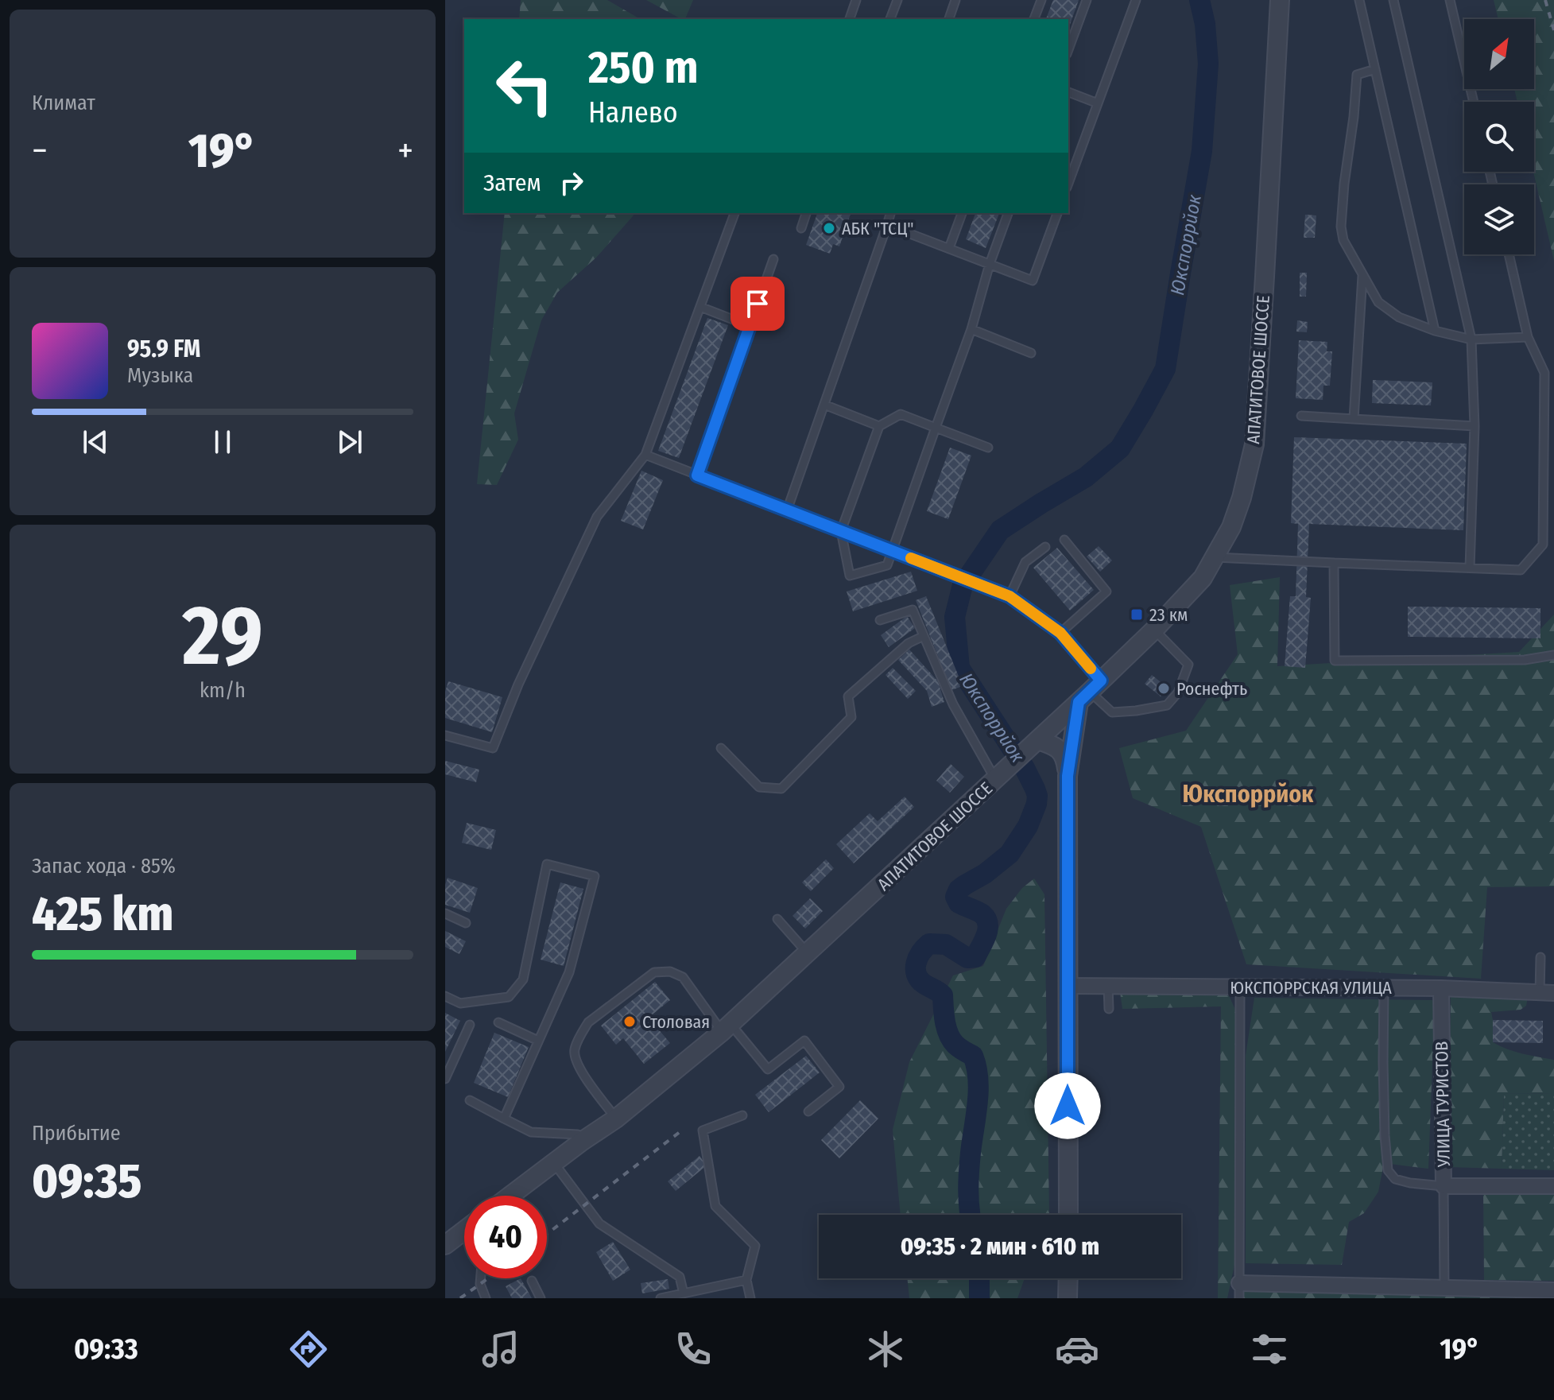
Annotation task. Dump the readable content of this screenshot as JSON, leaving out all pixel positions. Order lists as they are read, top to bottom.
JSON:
{
  "streets": {
    "street": ["АПАТИТОВОЕ ШОССЕ", "ЮКСПОРРСКАЯ УЛИЦА", "УЛИЦА ТУРИСТОВ"]
  },
  "crossings": [
    ["ЮКСПОРРСКАЯ УЛИЦА", "УЛИЦА ТУРИСТОВ"]
  ],
  "districts": ["Юкспоррйок"],
  "water": ["Юкспоррйок"],
  "places": {
    "other": ["АБК \"ТСЦ\"", "Роснефть", "Столовая"],
    "transit": ["23 км"]
  },
  "north": "top right",
  "page": {
    "tile": [
      "Климат",
      ["29", "km/h"],
      ["Запас хода · 85%", "425 km"],
      ["Прибытие", "09:35"]
    ],
    "turn": ["250 m", "Налево"],
    "heat": ["−", "19°", "+"],
    "then": "Затем",
    "song": ["95.9 FM", "Музыка"],
    "limit": "40",
    "trip": "09:35 · 2 мин · 610 m",
    "tabs": ["09:33", "19°"]
  }
}
